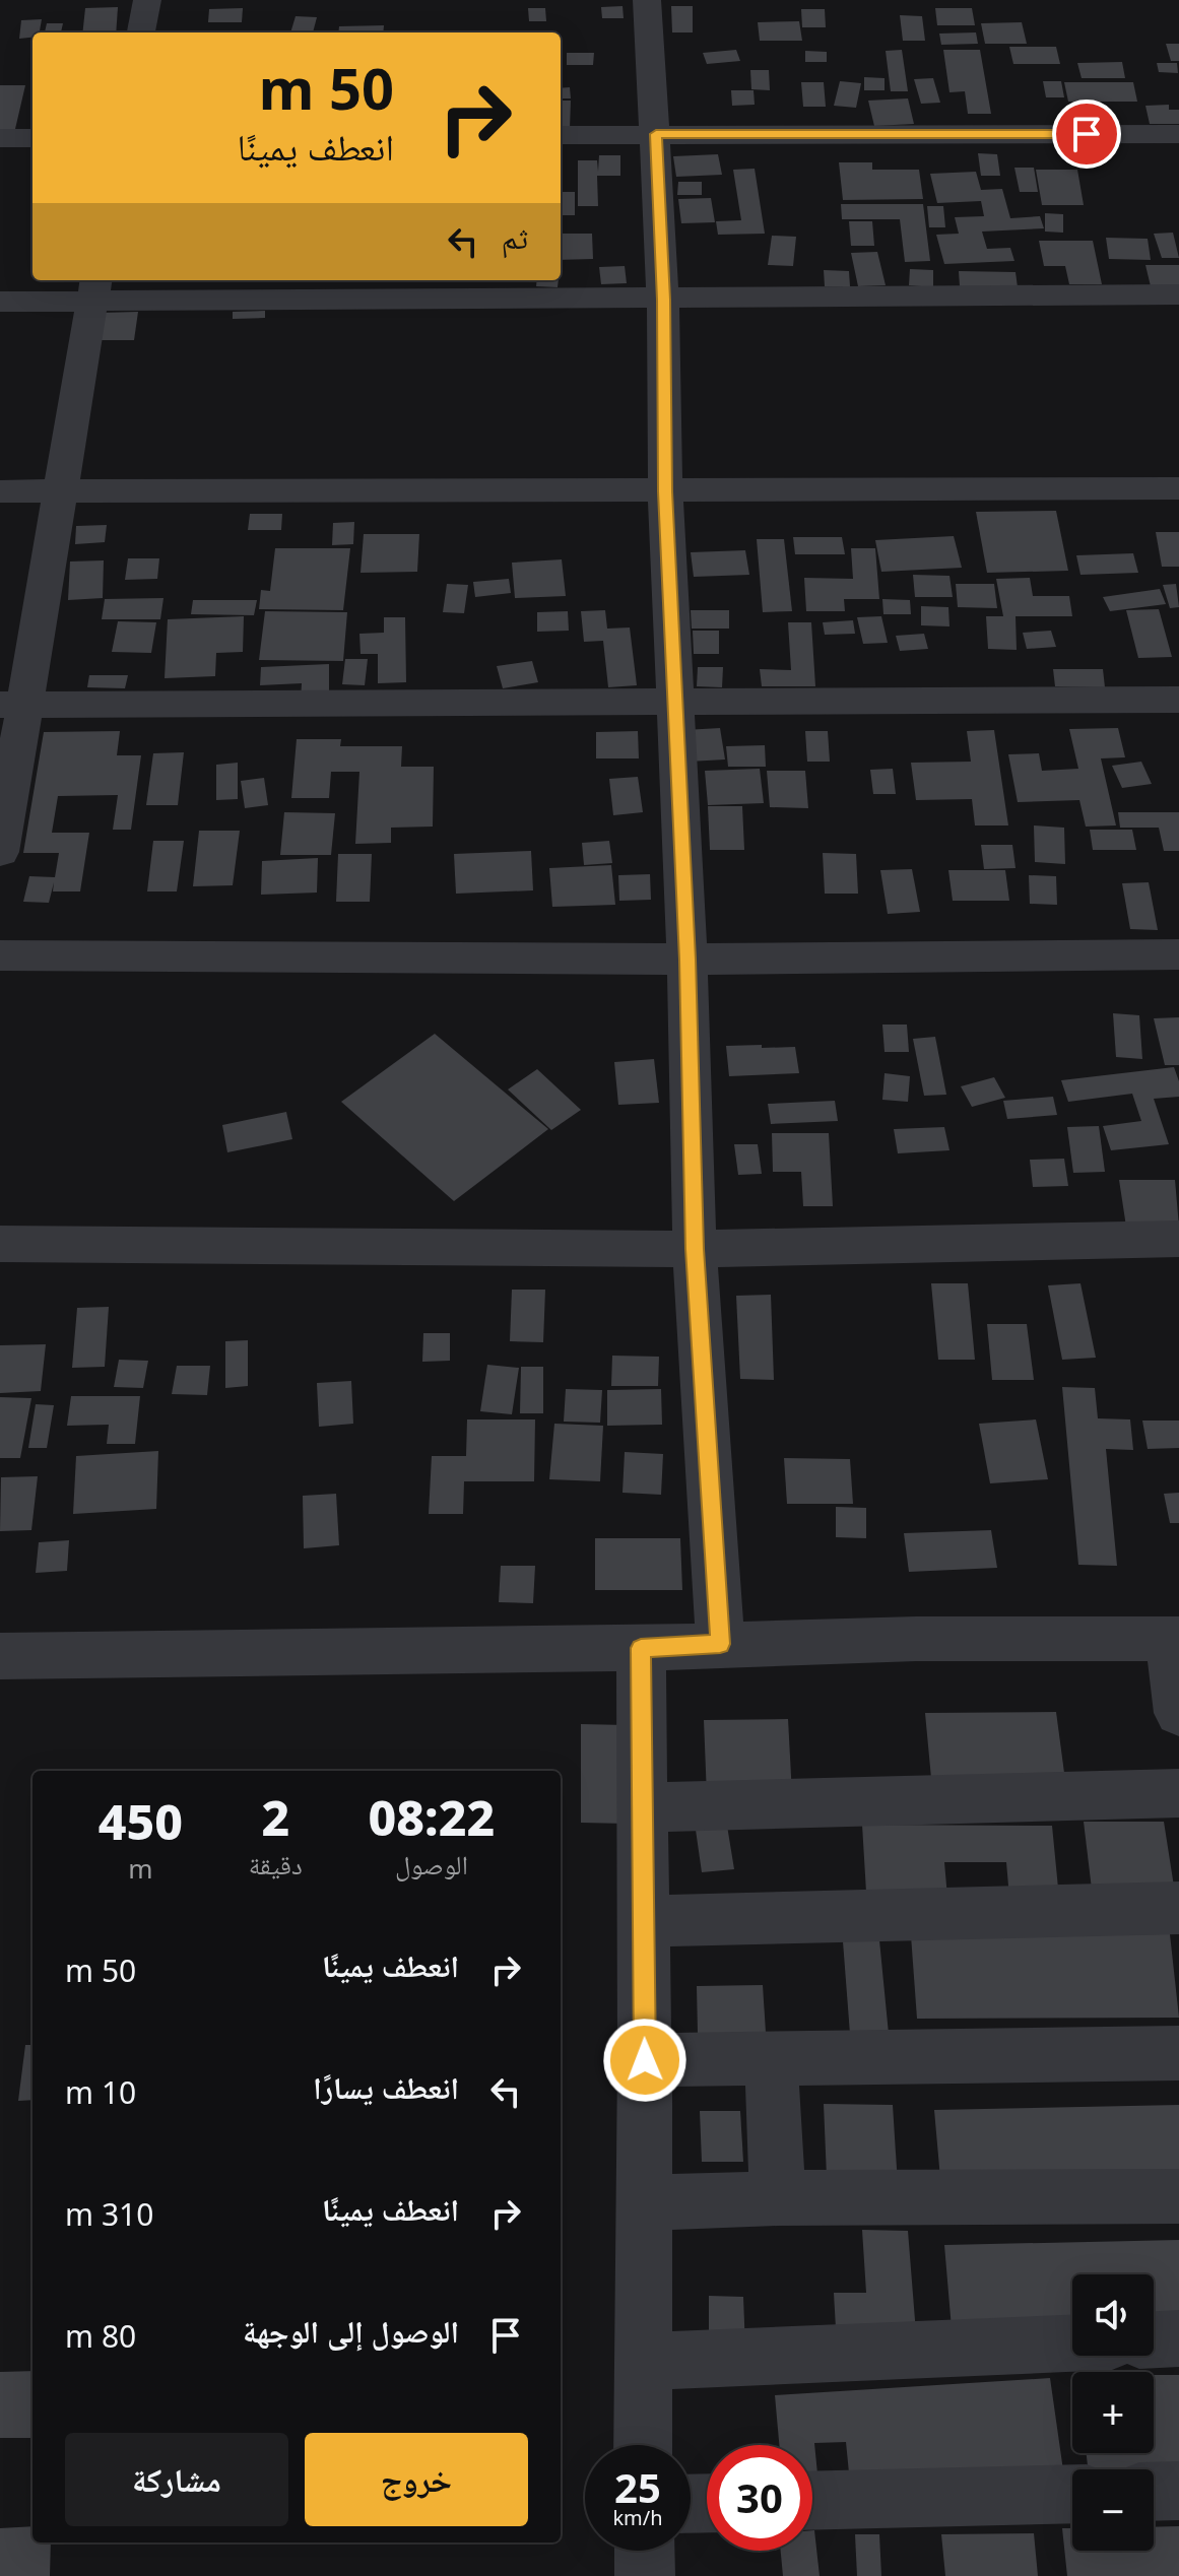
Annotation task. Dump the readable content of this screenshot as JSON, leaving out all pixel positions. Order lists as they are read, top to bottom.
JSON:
{
  "page": {
    "turn": ["50 m", "انعطف يمينًا"],
    "then": "ثم",
    "eta": [
      "08:22",
      "الوصول",
      "2",
      "دقيقة",
      "450",
      "m"
    ],
    "list": [
      {
        "name": "انعطف يمينًا",
        "value": "50 m"
      },
      {
        "name": "انعطف يسارًا",
        "value": "10 m"
      },
      {
        "name": "انعطف يمينًا",
        "value": "310 m"
      },
      {
        "name": "الوصول إلى الوجهة",
        "value": "80 m"
      }
    ],
    "map_buttons": ["+", "−"],
    "buttons": ["خروج", "مشاركة"],
    "speed": "25 km/h",
    "limit": "30"
  }
}
